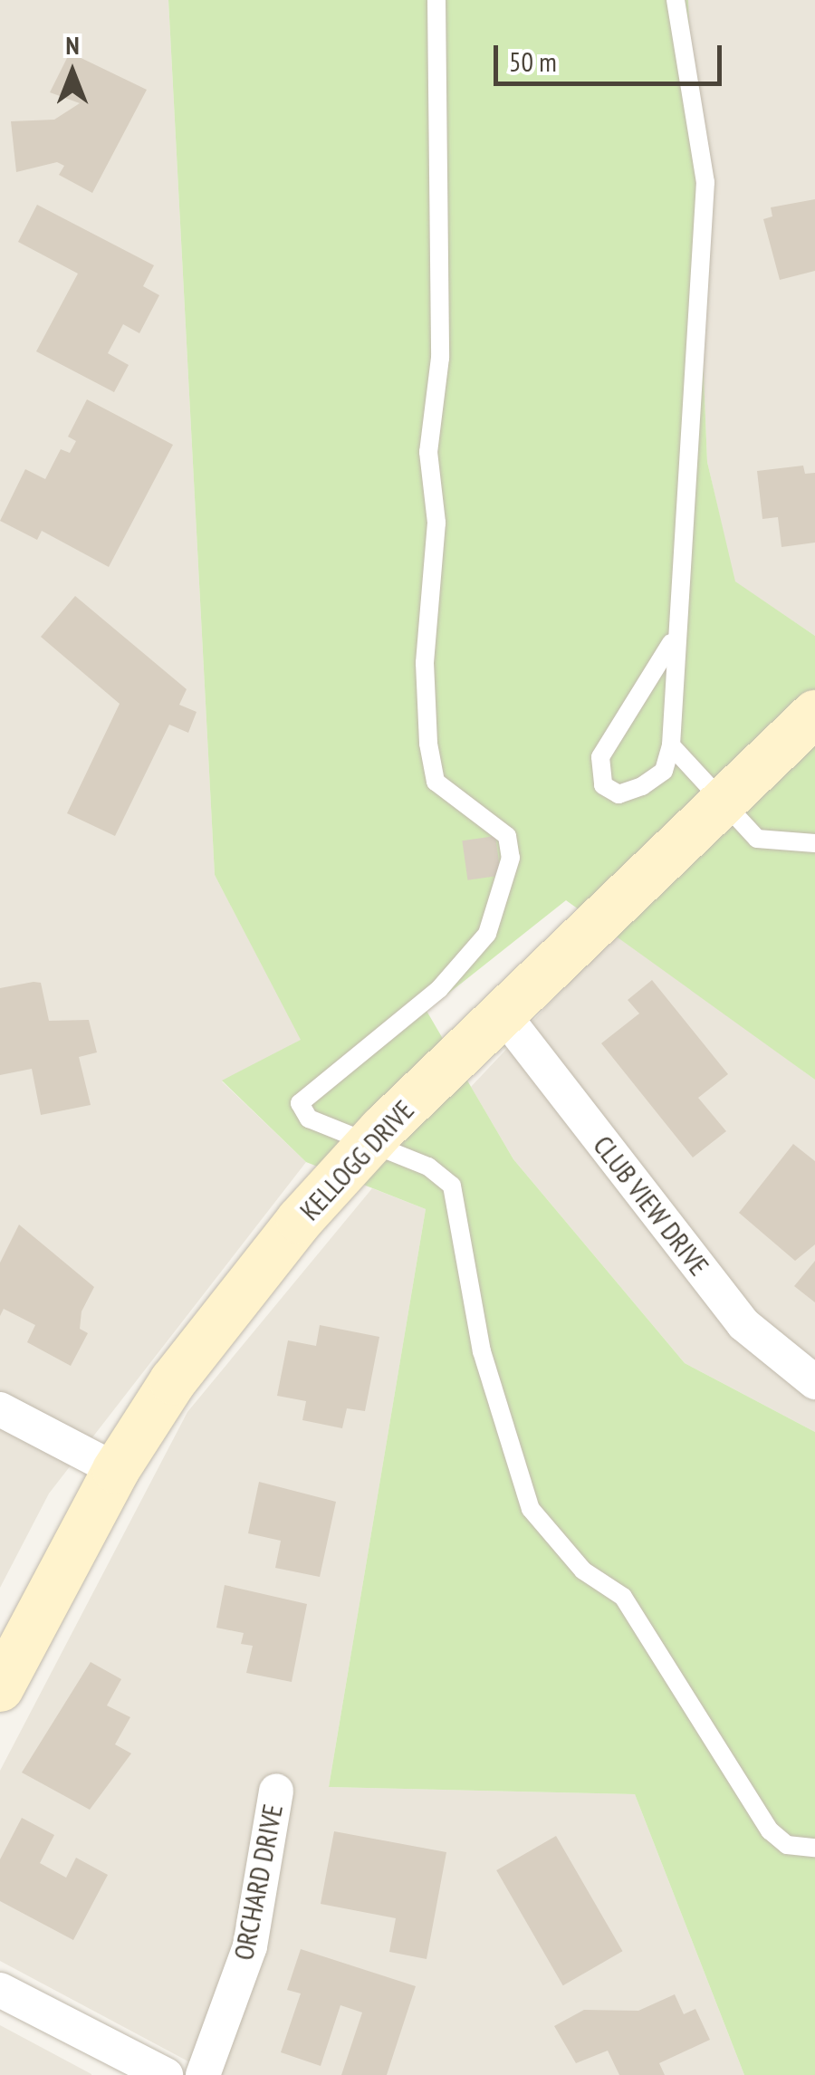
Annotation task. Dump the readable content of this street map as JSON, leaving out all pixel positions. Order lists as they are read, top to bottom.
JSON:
{
  "streets": {
    "main road": ["KELLOGG DRIVE"],
    "street": ["CLUB VIEW DRIVE", "ORCHARD DRIVE"]
  },
  "crossings": [
    ["KELLOGG DRIVE", "CLUB VIEW DRIVE"]
  ],
  "scale_bar": "50 m",
  "north": "top"
}
